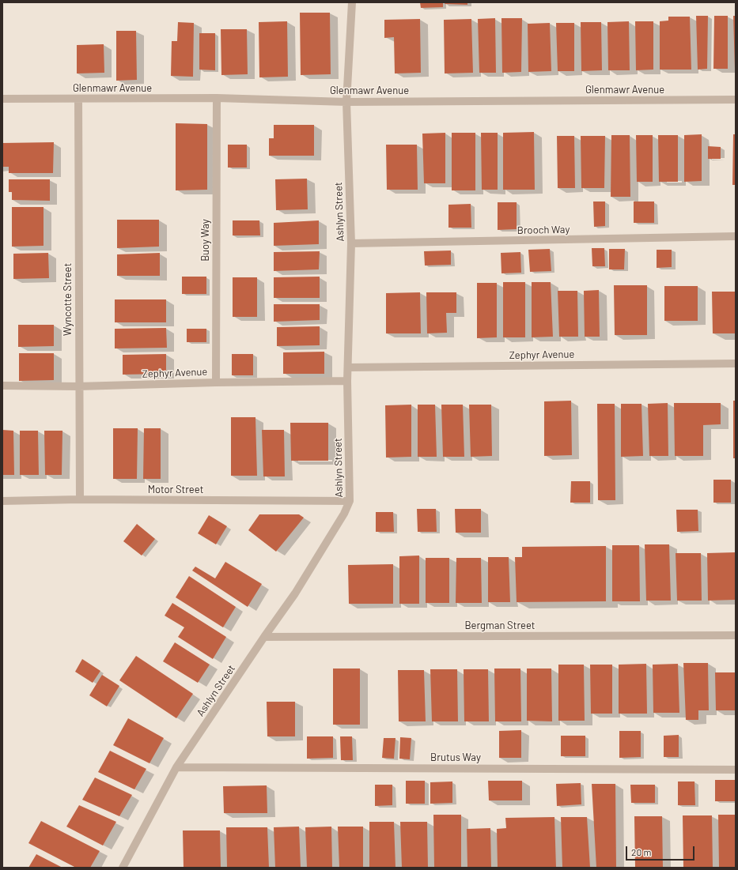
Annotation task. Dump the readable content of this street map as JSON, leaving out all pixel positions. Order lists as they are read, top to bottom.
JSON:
{
  "streets": {
    "street": [
      "Glenmawr Avenue",
      "Ashlyn Street",
      "Brooch Way",
      "Buoy Way",
      "Wyncotte Street",
      "Zephyr Avenue",
      "Motor Street",
      "Bergman Street",
      "Brutus Way"
    ]
  },
  "crossings": [
    ["Glenmawr Avenue", "Ashlyn Street"],
    ["Glenmawr Avenue", "Buoy Way"],
    ["Glenmawr Avenue", "Wyncotte Street"],
    ["Ashlyn Street", "Brooch Way"],
    ["Ashlyn Street", "Zephyr Avenue"],
    ["Ashlyn Street", "Motor Street"],
    ["Ashlyn Street", "Bergman Street"],
    ["Ashlyn Street", "Brutus Way"],
    ["Buoy Way", "Zephyr Avenue"],
    ["Wyncotte Street", "Zephyr Avenue"],
    ["Wyncotte Street", "Motor Street"]
  ],
  "scale_bar": "20 m"
}
